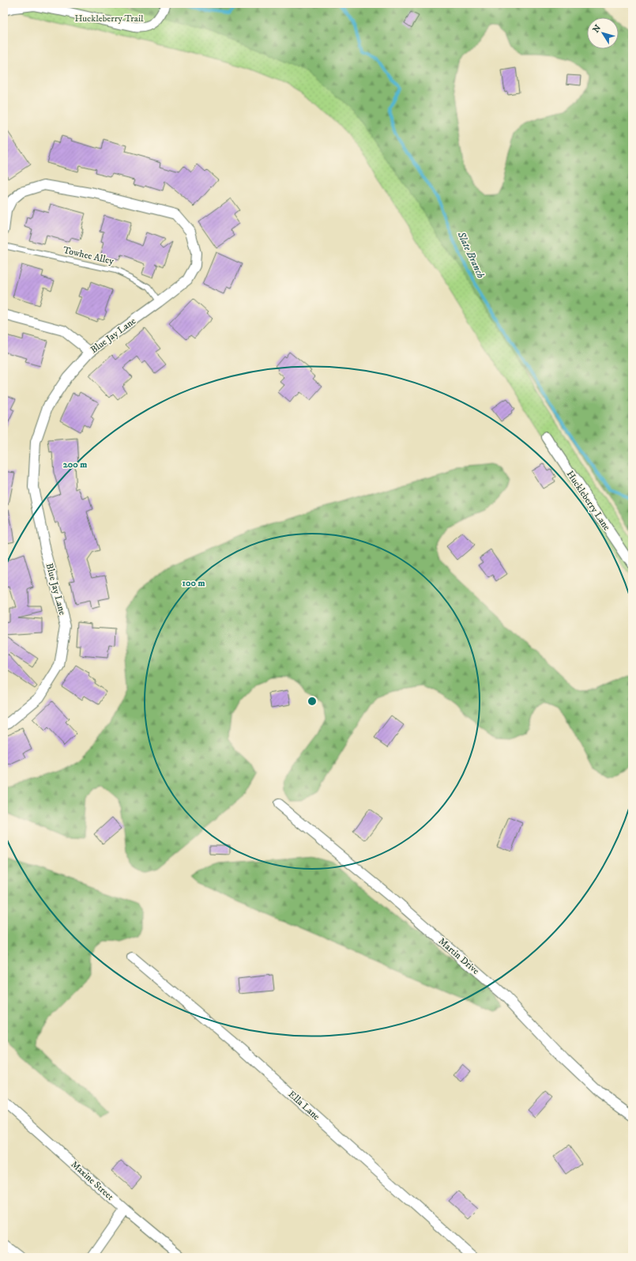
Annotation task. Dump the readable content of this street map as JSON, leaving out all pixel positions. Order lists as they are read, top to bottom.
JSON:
{
  "streets": {
    "street": [
      "Blue Jay Lane",
      "Huckleberry Lane",
      "Martin Drive",
      "Ella Lane",
      "Maxine Street"
    ],
    "lane": ["Towhee Alley"]
  },
  "crossings": [
    ["Towhee Alley", "Blue Jay Lane"]
  ],
  "water": ["Slate Branch"],
  "parks": ["Huckleberry Trail"],
  "north": "top left",
  "rings": ["200 m", "100 m"]
}
